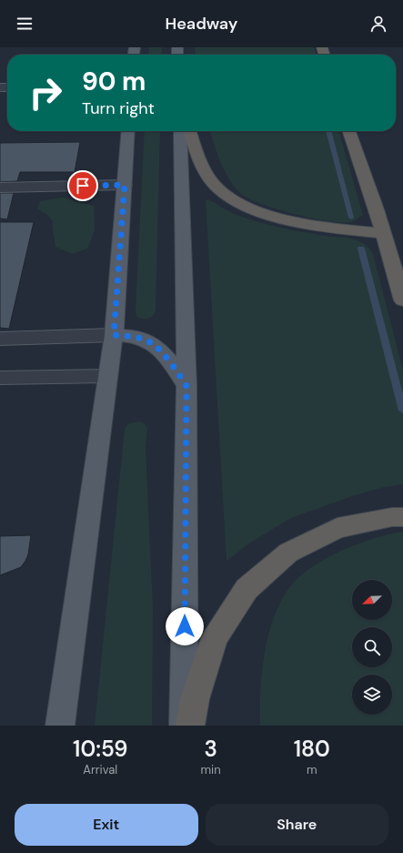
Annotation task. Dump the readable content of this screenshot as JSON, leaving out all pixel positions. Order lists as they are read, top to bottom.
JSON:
{
  "north": "bottom left",
  "page": {
    "header": "Headway",
    "turn": ["90 m", "Turn right"],
    "eta": [
      "10:59",
      "Arrival",
      "3",
      "min",
      "180",
      "m"
    ],
    "buttons": ["Exit", "Share"]
  }
}
